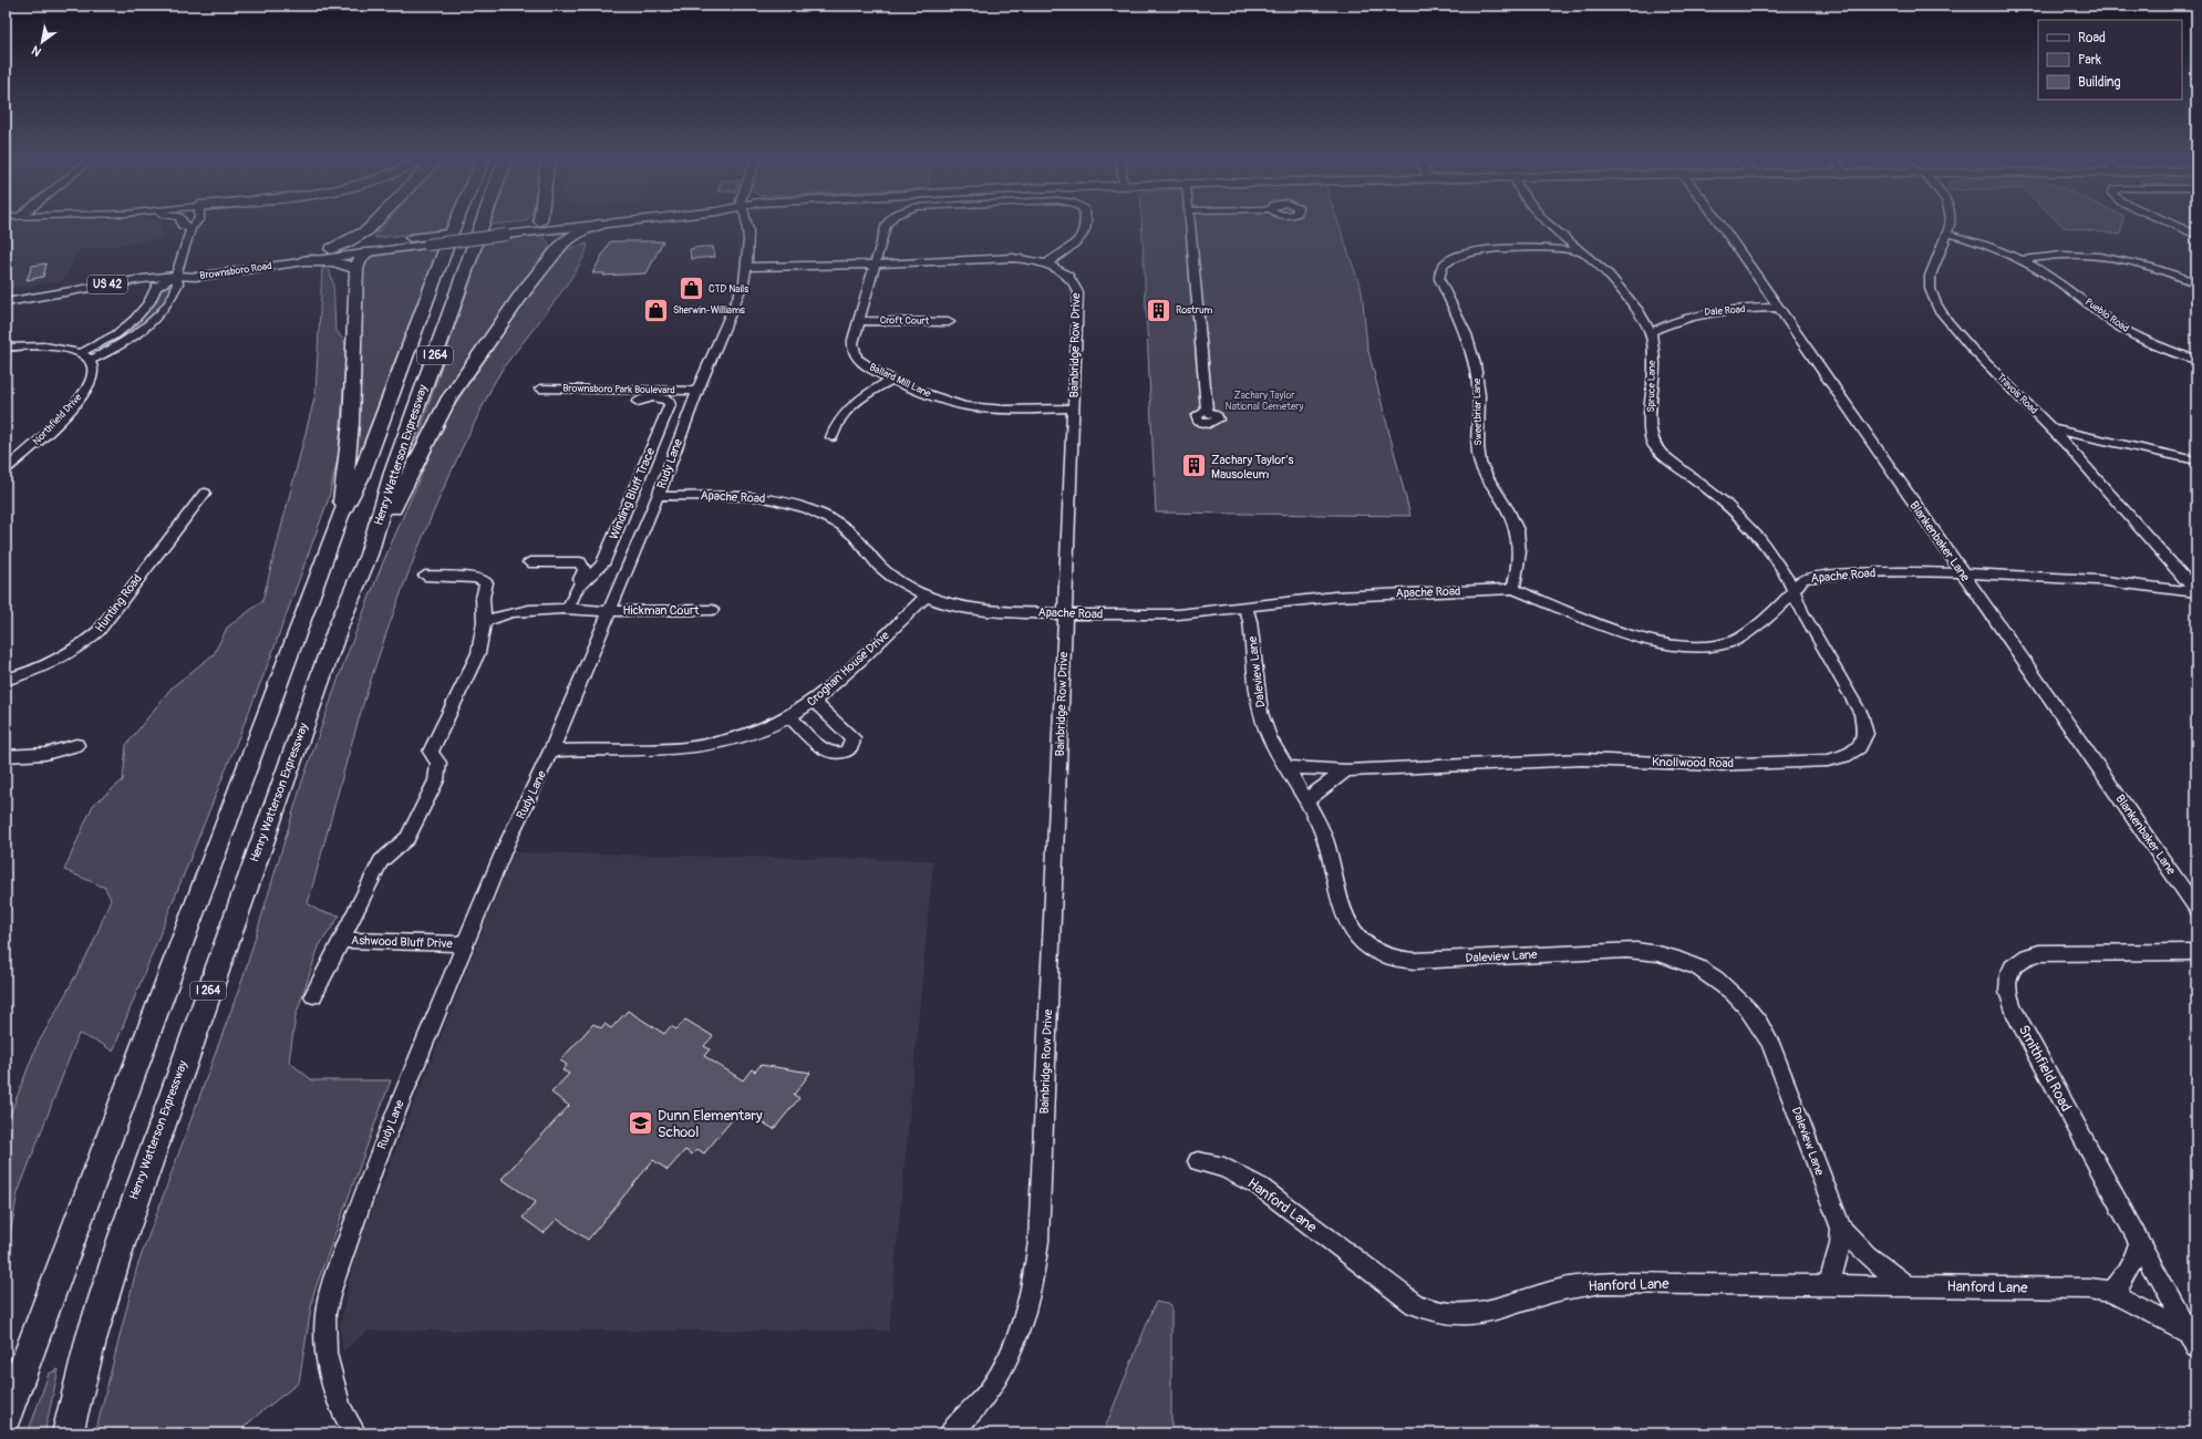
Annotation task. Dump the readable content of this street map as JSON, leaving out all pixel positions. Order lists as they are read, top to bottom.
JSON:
{
  "streets": {
    "highway": ["I 264", "Henry Watterson Expressway"],
    "main road": ["Brownsboro Road", "US 42"],
    "street": [
      "Dale Road",
      "Pueblo Road",
      "Croft Court",
      "Bainbridge Row Drive",
      "Ballard Mill Lane",
      "Spruce Lane",
      "Brownsboro Park Boulevard",
      "Travois Road",
      "Sweetbriar Lane",
      "Northfield Drive",
      "Rudy Lane",
      "Winding Bluff Trace",
      "Apache Road",
      "Blankenbaker Lane",
      "Hunting Road",
      "Hickman Court",
      "Croghan House Drive",
      "Daleview Lane",
      "Knollwood Road",
      "Ashwood Bluff Drive",
      "Smithfield Road",
      "Hanford Lane"
    ]
  },
  "crossings": [
    ["Brownsboro Road", "US 42"],
    ["Dale Road", "Spruce Lane"],
    ["Dale Road", "Blankenbaker Lane"],
    ["Pueblo Road", "Travois Road"],
    ["Croft Court", "Ballard Mill Lane"],
    ["Bainbridge Row Drive", "Ballard Mill Lane"],
    ["Bainbridge Row Drive", "Rudy Lane"],
    ["Bainbridge Row Drive", "Apache Road"],
    ["Spruce Lane", "Sweetbriar Lane"],
    ["Spruce Lane", "Apache Road"],
    ["Spruce Lane", "Knollwood Road"],
    ["Brownsboro Park Boulevard", "Rudy Lane"],
    ["Travois Road", "Apache Road"],
    ["Sweetbriar Lane", "Apache Road"],
    ["Rudy Lane", "Apache Road"],
    ["Rudy Lane", "Hickman Court"],
    ["Rudy Lane", "Croghan House Drive"],
    ["Rudy Lane", "Ashwood Bluff Drive"],
    ["Apache Road", "Blankenbaker Lane"],
    ["Apache Road", "Croghan House Drive"],
    ["Apache Road", "Daleview Lane"],
    ["Apache Road", "Knollwood Road"],
    ["Daleview Lane", "Knollwood Road"],
    ["Daleview Lane", "Hanford Lane"],
    ["Smithfield Road", "Hanford Lane"]
  ],
  "parks": ["Zachary Taylor National Cemetery"],
  "places": {
    "shop": ["CTD Nails", "Sherwin-Williams"],
    "building": ["Rostrum", "Zachary Taylor's Mausoleum"],
    "school or university": ["Dunn Elementary School"]
  },
  "legend": ["Road", "Park", "Building"],
  "north": "bottom left"
}
